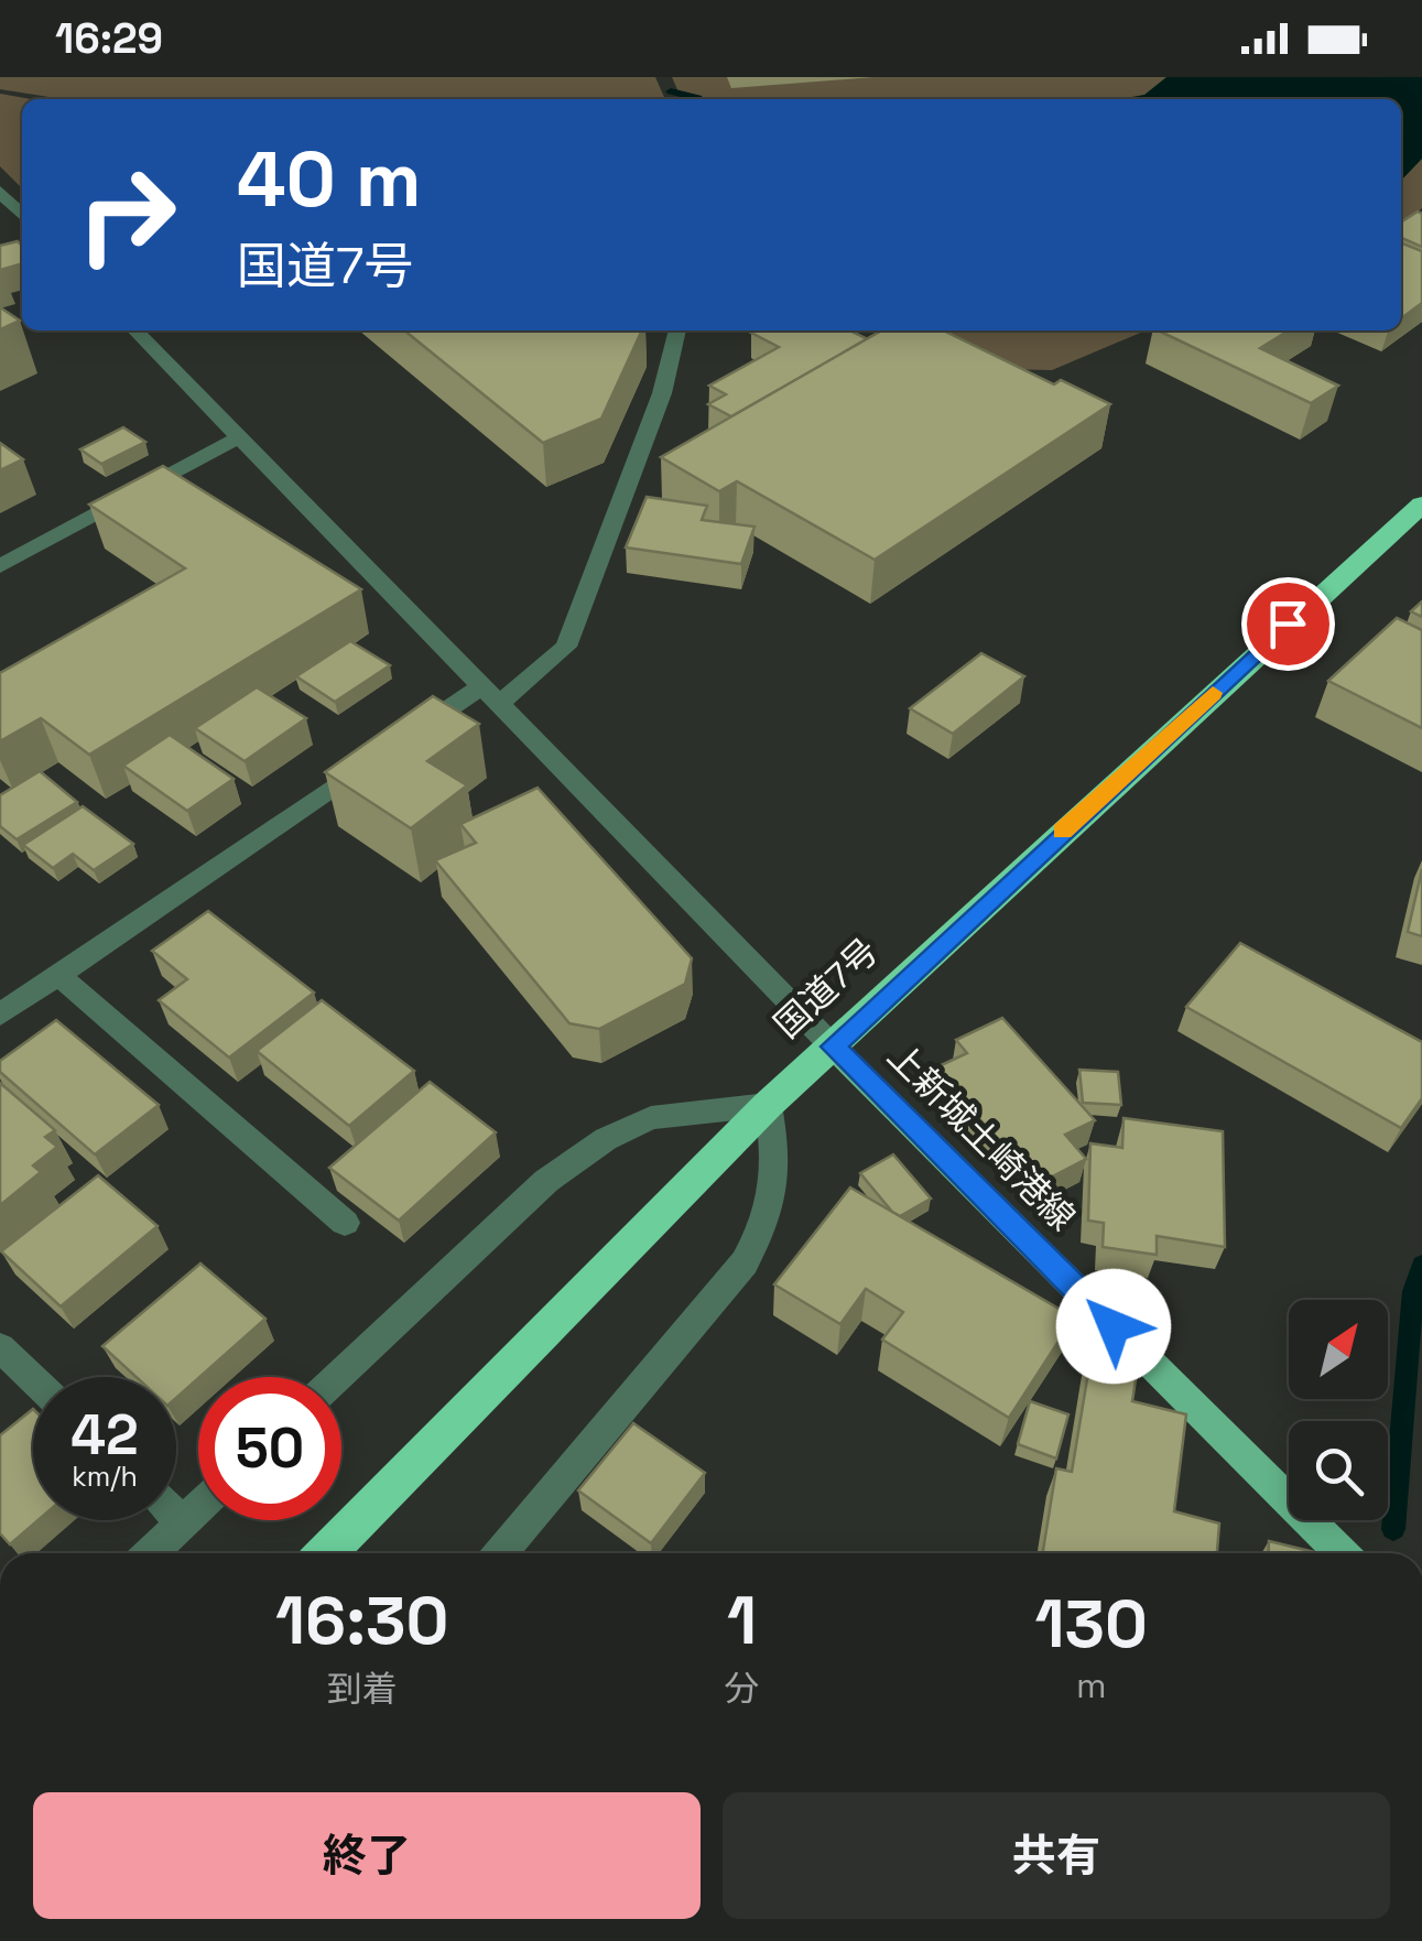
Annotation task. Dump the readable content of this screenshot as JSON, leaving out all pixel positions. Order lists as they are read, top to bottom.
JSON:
{
  "streets": {
    "highway": ["国道7号"],
    "main road": ["上新城土崎港線"]
  },
  "crossings": [
    ["国道7号", "上新城土崎港線"]
  ],
  "north": "top right",
  "page": {
    "status": "16:29",
    "turn": ["40 m", "国道7号"],
    "speed": "42 km/h",
    "limit": "50",
    "eta": [
      "16:30",
      "到着",
      "1",
      "分",
      "130",
      "m"
    ],
    "buttons": ["終了", "共有"]
  }
}
